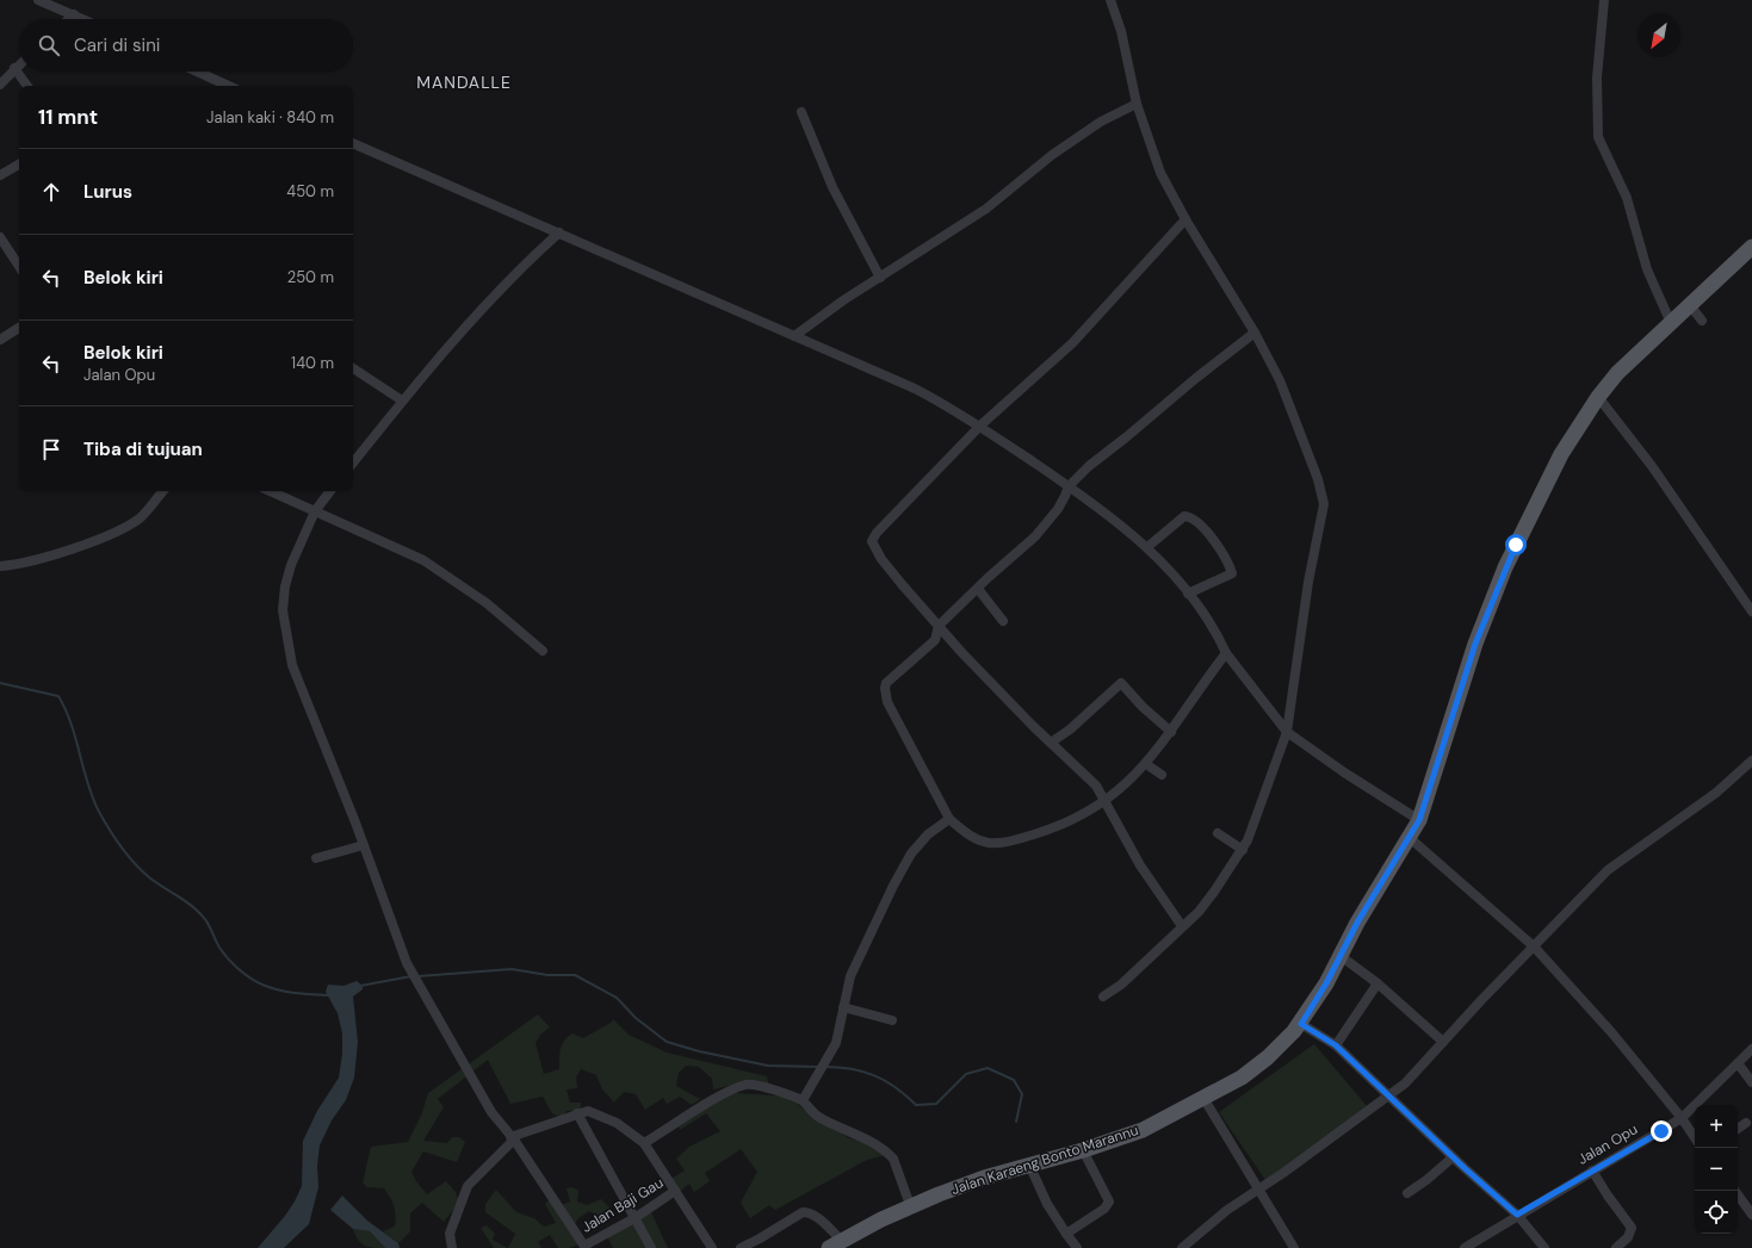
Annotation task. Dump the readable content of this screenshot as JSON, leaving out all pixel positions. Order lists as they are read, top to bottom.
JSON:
{
  "streets": {
    "main road": ["Jalan Karaeng Bonto Marannu"],
    "street": ["Jalan Opu", "Jalan Baji Gau"]
  },
  "districts": ["MANDALLE"],
  "north": "bottom left",
  "page": {
    "search": "Cari di sini",
    "heading": ["11 mnt", "Jalan kaki · 840 m"],
    "list": [
      ["Lurus", "450 m"],
      ["Belok kiri", "250 m"],
      ["Belok kiri", "Jalan Opu", "140 m"],
      "Tiba di tujuan"
    ],
    "map_buttons": ["+", "−"]
  }
}
